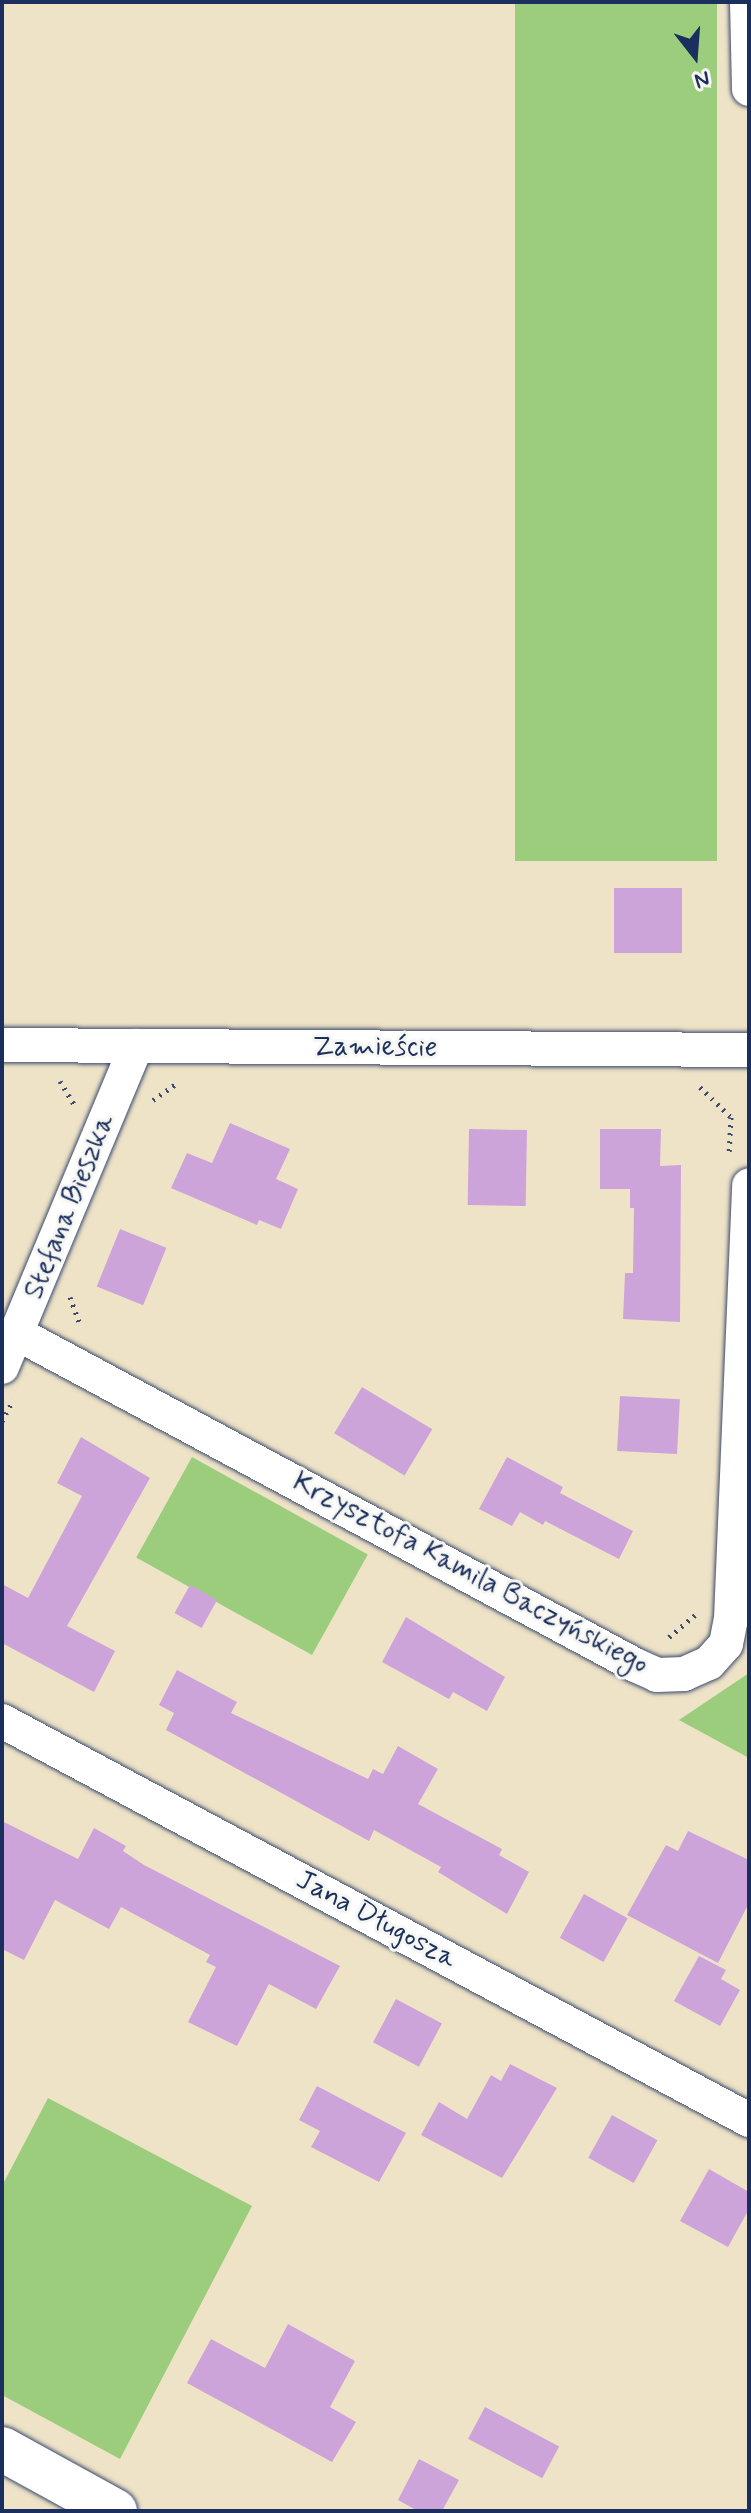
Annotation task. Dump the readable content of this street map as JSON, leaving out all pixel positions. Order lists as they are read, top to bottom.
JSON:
{
  "streets": {
    "street": [
      "Zamieście",
      "Stefana Bieszka",
      "Krzysztofa Kamila Baczyńskiego",
      "Jana Długosza"
    ]
  },
  "crossings": [
    ["Zamieście", "Stefana Bieszka"],
    ["Stefana Bieszka", "Krzysztofa Kamila Baczyńskiego"]
  ],
  "north": "bottom"
}
